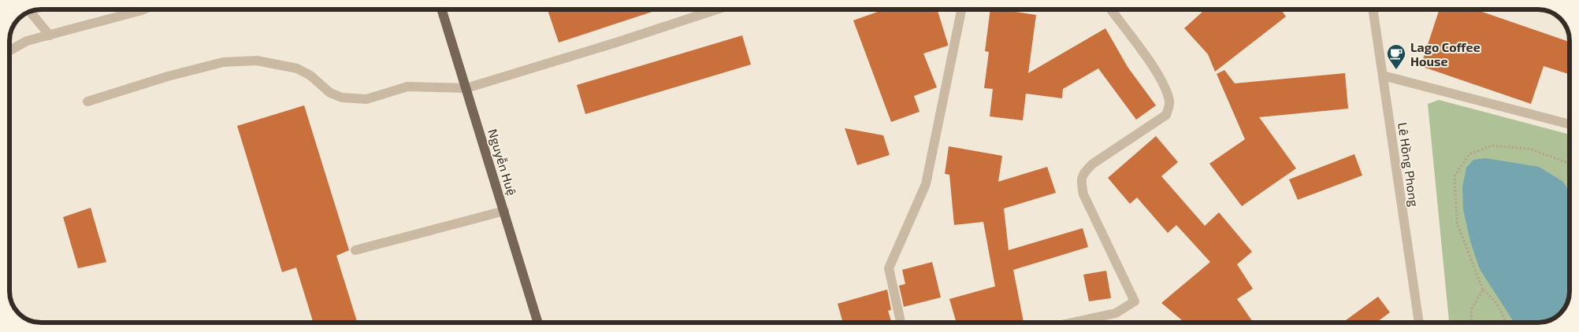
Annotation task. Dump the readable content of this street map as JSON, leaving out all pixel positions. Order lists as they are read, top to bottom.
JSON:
{
  "streets": {
    "main road": ["Nguyễn Huệ"],
    "street": ["Lê Hồng Phong"]
  },
  "places": {
    "cafe": ["Lago Coffee House"]
  }
}
